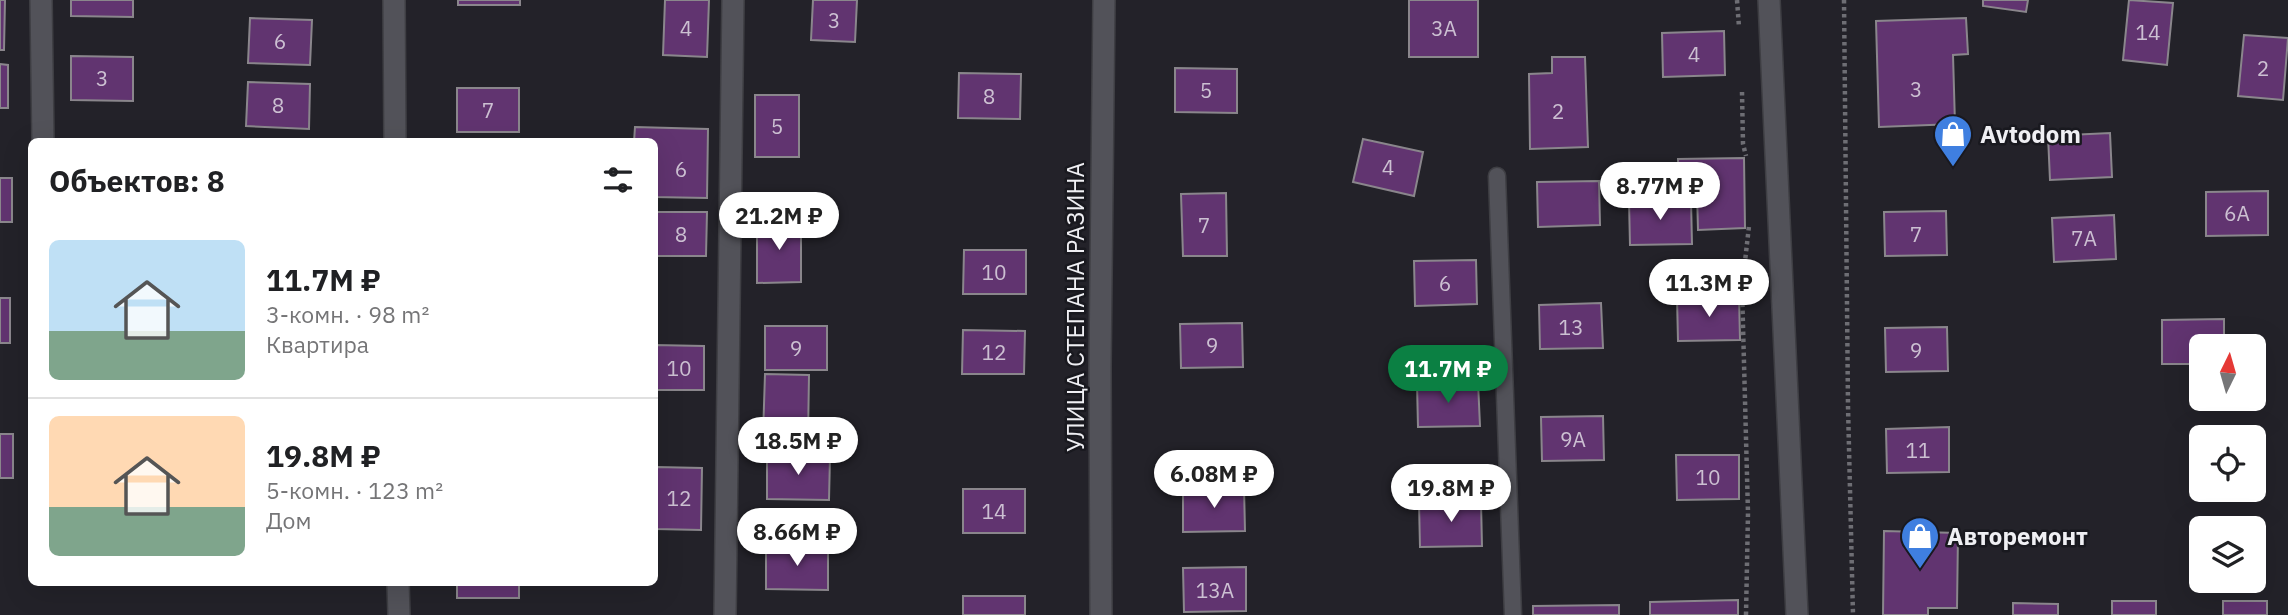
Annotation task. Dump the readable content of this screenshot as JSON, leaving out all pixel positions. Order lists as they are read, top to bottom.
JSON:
{
  "streets": {
    "street": ["УЛИЦА СТЕПАНА РАЗИНА"]
  },
  "places": {
    "shop": ["Avtodom", "Авторемонт"]
  },
  "house_numbers": [
    "3",
    "4",
    "3А",
    "14",
    "6",
    "4",
    "2",
    "3",
    "3",
    "5",
    "8",
    "8",
    "7",
    "2",
    "5",
    "4",
    "6",
    "6А",
    "7",
    "8",
    "7",
    "7А",
    "10",
    "6",
    "13",
    "9",
    "9",
    "9",
    "12",
    "10",
    "9А",
    "11",
    "10",
    "12",
    "14",
    "13А"
  ],
  "north": "top",
  "page": {
    "heading": "Объектов: 8",
    "price": [
      "8.77M ₽",
      "21.2M ₽",
      "11.3M ₽",
      "11.7M ₽",
      "18.5M ₽",
      "6.08M ₽",
      "19.8M ₽",
      "8.66M ₽"
    ],
    "list": [
      {
        "name": "11.7M ₽",
        "note": "3-комн. · 98 m² · Квартира"
      },
      {
        "name": "19.8M ₽",
        "note": "5-комн. · 123 m² · Дом"
      }
    ]
  }
}
